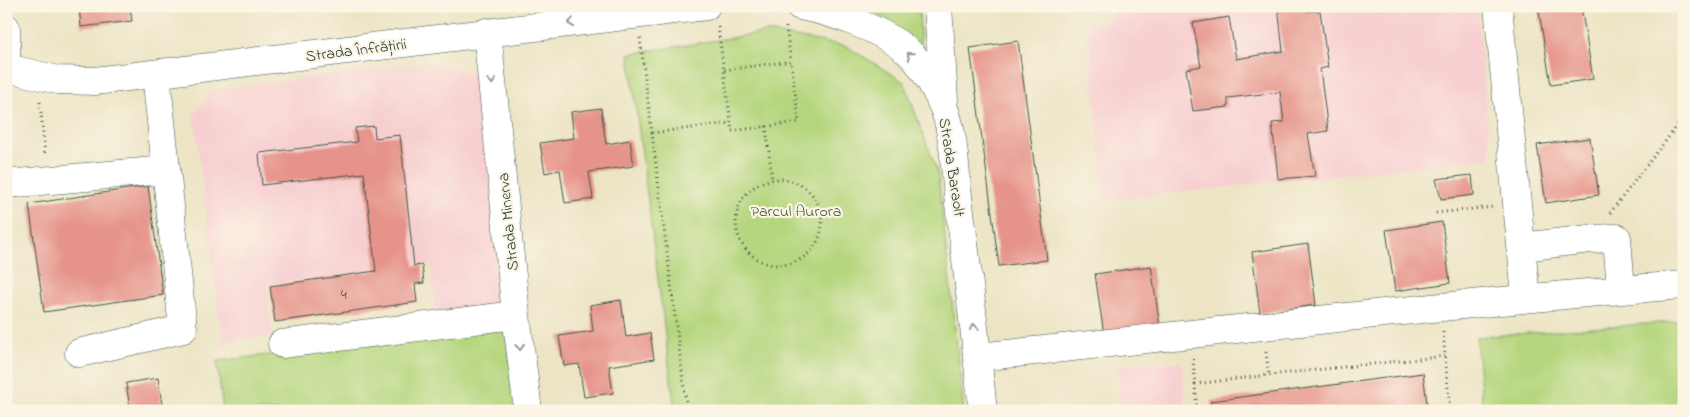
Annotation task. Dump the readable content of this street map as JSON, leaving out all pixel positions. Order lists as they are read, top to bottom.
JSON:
{
  "streets": {
    "street": ["Strada Înfrățirii", "Strada Baraolt", "Strada Minerva"]
  },
  "crossings": [
    ["Strada Înfrățirii", "Strada Minerva"]
  ],
  "one_way": ["Strada Baraolt", "Strada Minerva"],
  "parks": ["Parcul Aurora"],
  "house_numbers": ["4"]
}
